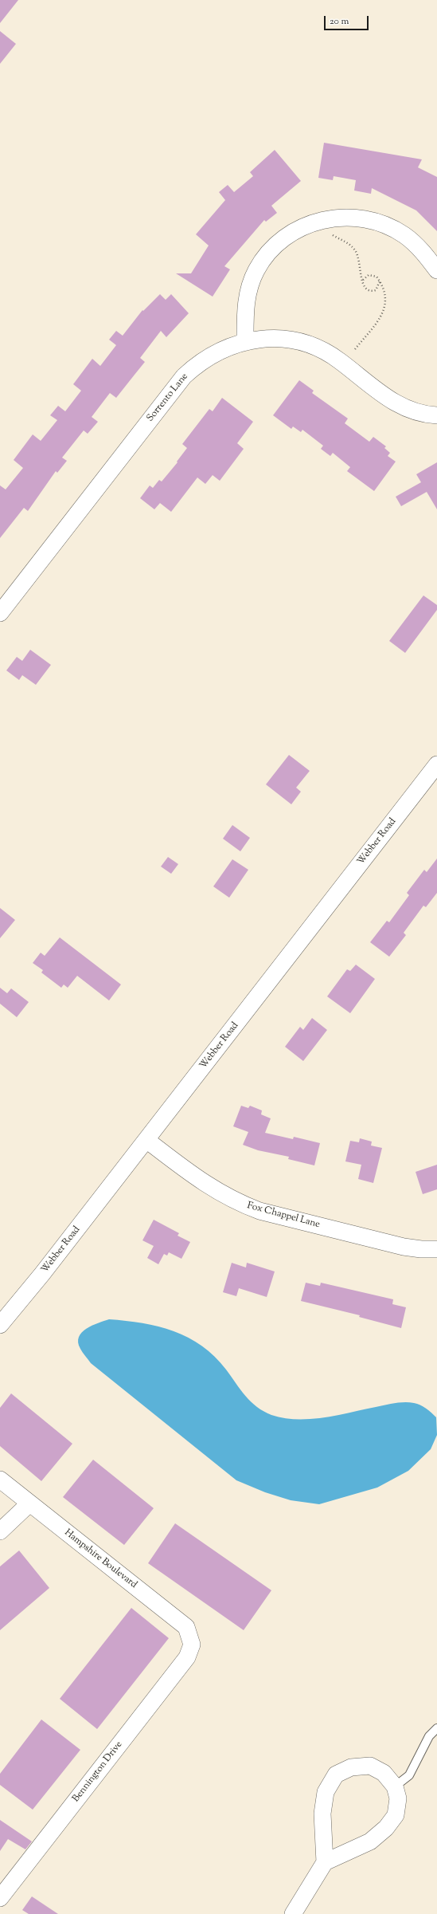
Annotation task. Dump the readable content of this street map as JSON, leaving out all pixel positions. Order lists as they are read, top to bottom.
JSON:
{
  "streets": {
    "street": [
      "Sorrento Lane",
      "Webber Road",
      "Fox Chappel Lane",
      "Hampshire Boulevard",
      "Bennington Drive"
    ]
  },
  "crossings": [
    ["Webber Road", "Fox Chappel Lane"],
    ["Hampshire Boulevard", "Bennington Drive"]
  ],
  "scale_bar": "20 m"
}
